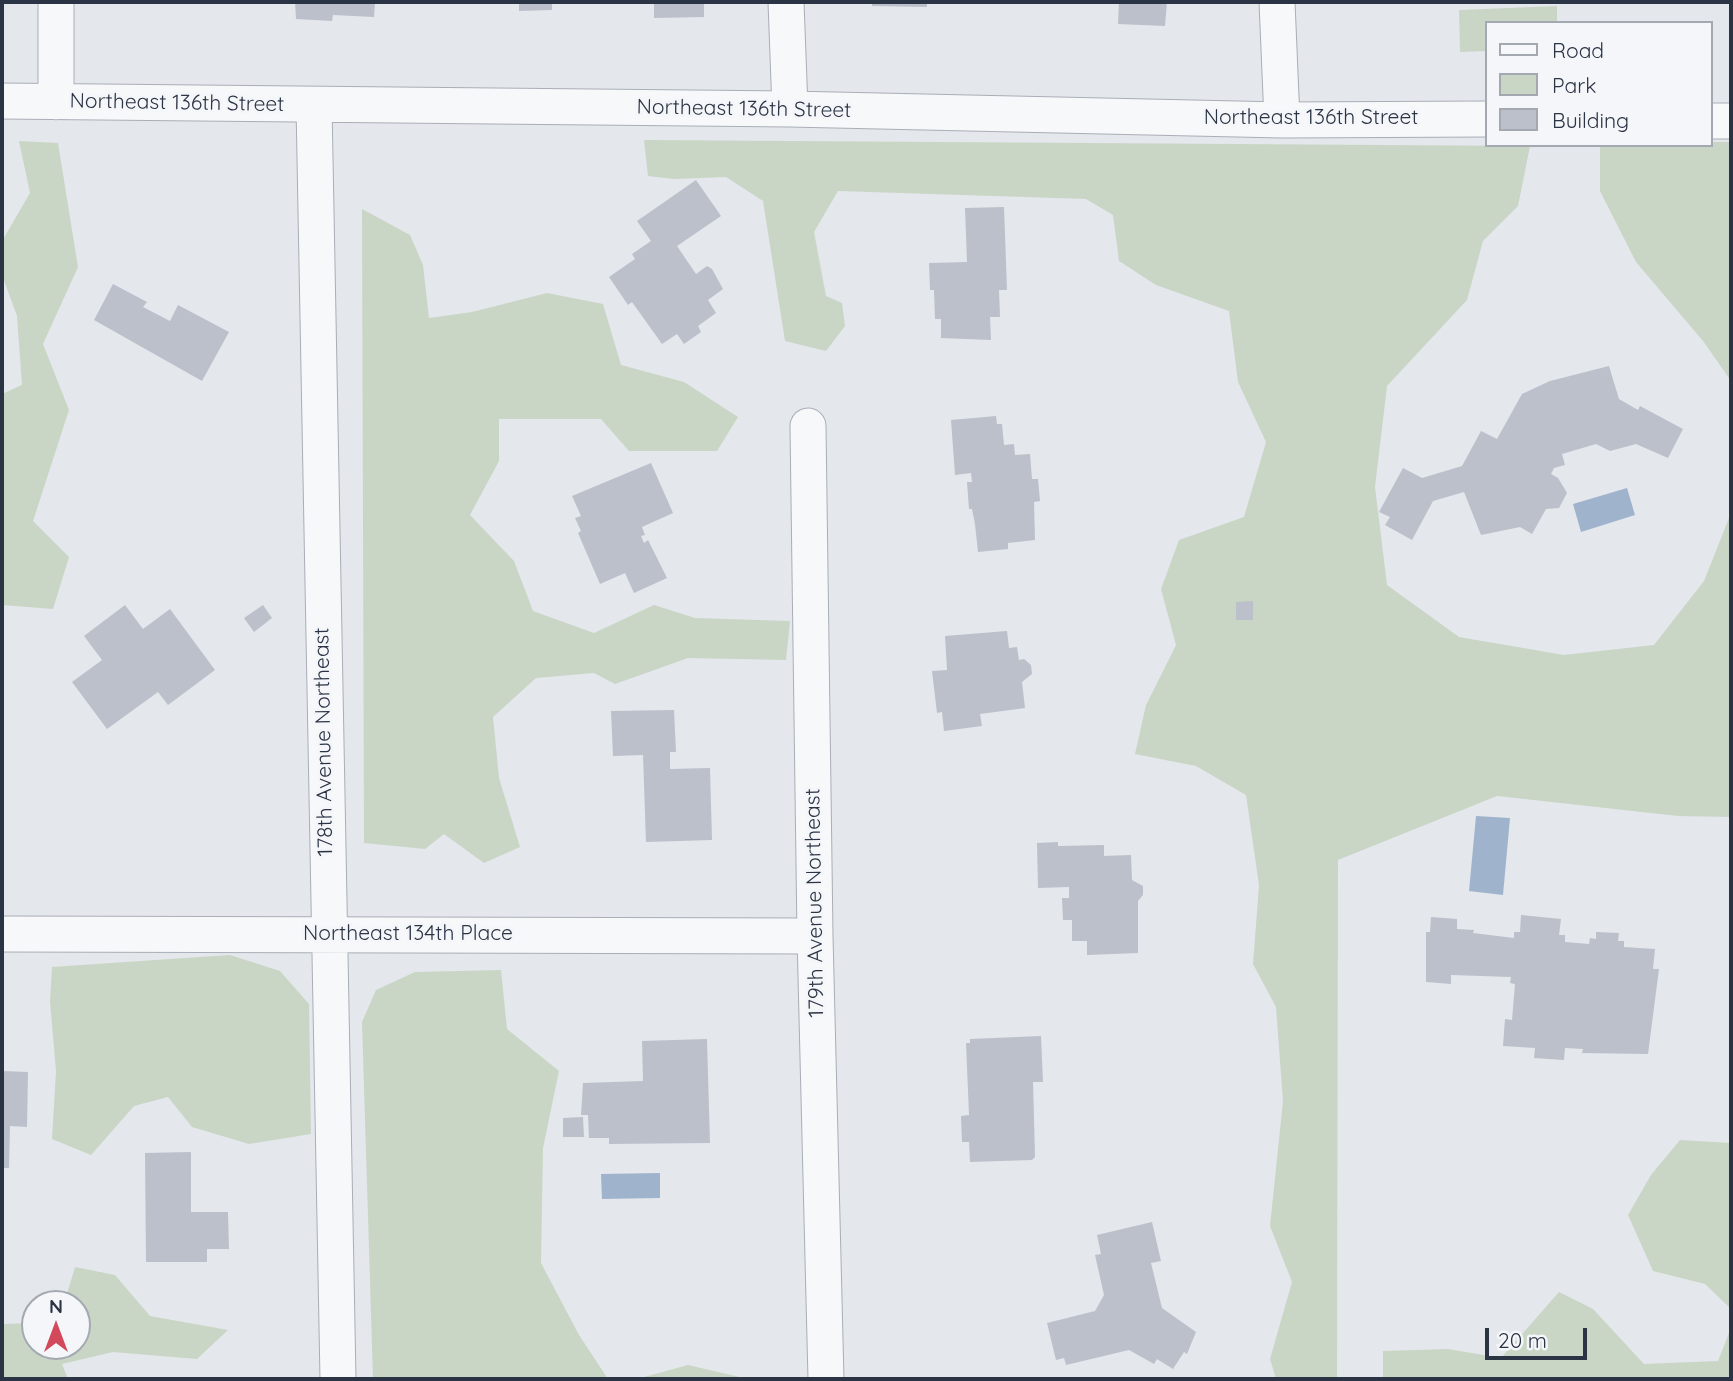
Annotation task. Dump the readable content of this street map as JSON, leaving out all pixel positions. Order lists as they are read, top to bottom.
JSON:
{
  "streets": {
    "street": [
      "Northeast 136th Street",
      "178th Avenue Northeast",
      "179th Avenue Northeast",
      "Northeast 134th Place"
    ]
  },
  "crossings": [
    ["Northeast 136th Street", "178th Avenue Northeast"],
    ["178th Avenue Northeast", "Northeast 134th Place"],
    ["179th Avenue Northeast", "Northeast 134th Place"]
  ],
  "legend": ["Road", "Park", "Building"],
  "scale_bar": "20 m",
  "north": "top"
}
